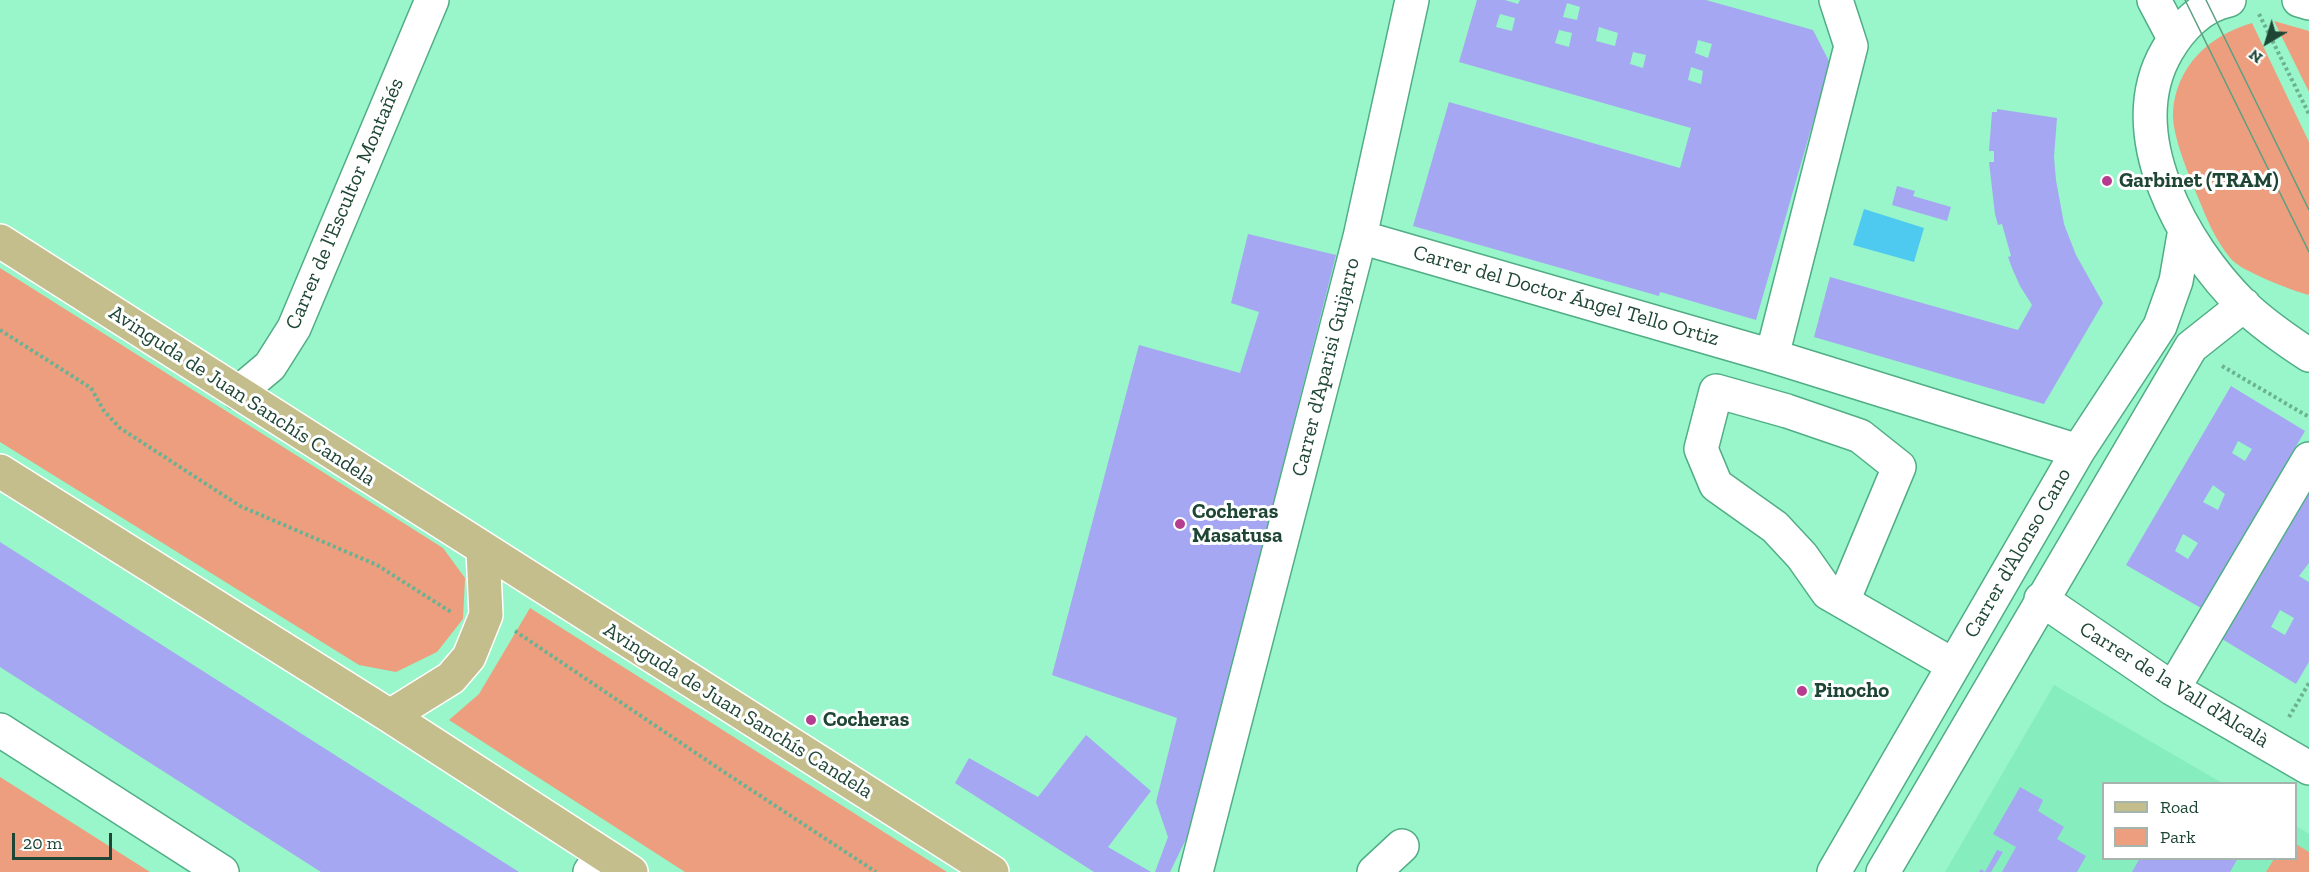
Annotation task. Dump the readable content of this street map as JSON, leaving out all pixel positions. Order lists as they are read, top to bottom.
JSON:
{
  "streets": {
    "main road": ["Avinguda de Juan Sanchís Candela"],
    "street": [
      "Carrer de l'Escultor Montañés",
      "Carrer del Doctor Ángel Tello Ortiz",
      "Carrer d'Aparisi Guijarro",
      "Carrer d'Alonso Cano",
      "Carrer de la Vall d'Alcalà"
    ]
  },
  "crossings": [
    ["Carrer de l'Escultor Montañés", "Avinguda de Juan Sanchís Candela"],
    ["Carrer del Doctor Ángel Tello Ortiz", "Carrer d'Aparisi Guijarro"],
    ["Carrer del Doctor Ángel Tello Ortiz", "Carrer d'Alonso Cano"],
    ["Carrer d'Alonso Cano", "Carrer de la Vall d'Alcalà"]
  ],
  "places": [
    "Garbinet (TRAM)",
    "Cocheras Masatusa",
    "Pinocho",
    "Cocheras"
  ],
  "legend": ["Road", "Park"],
  "scale_bar": "20 m",
  "north": "bottom left"
}
